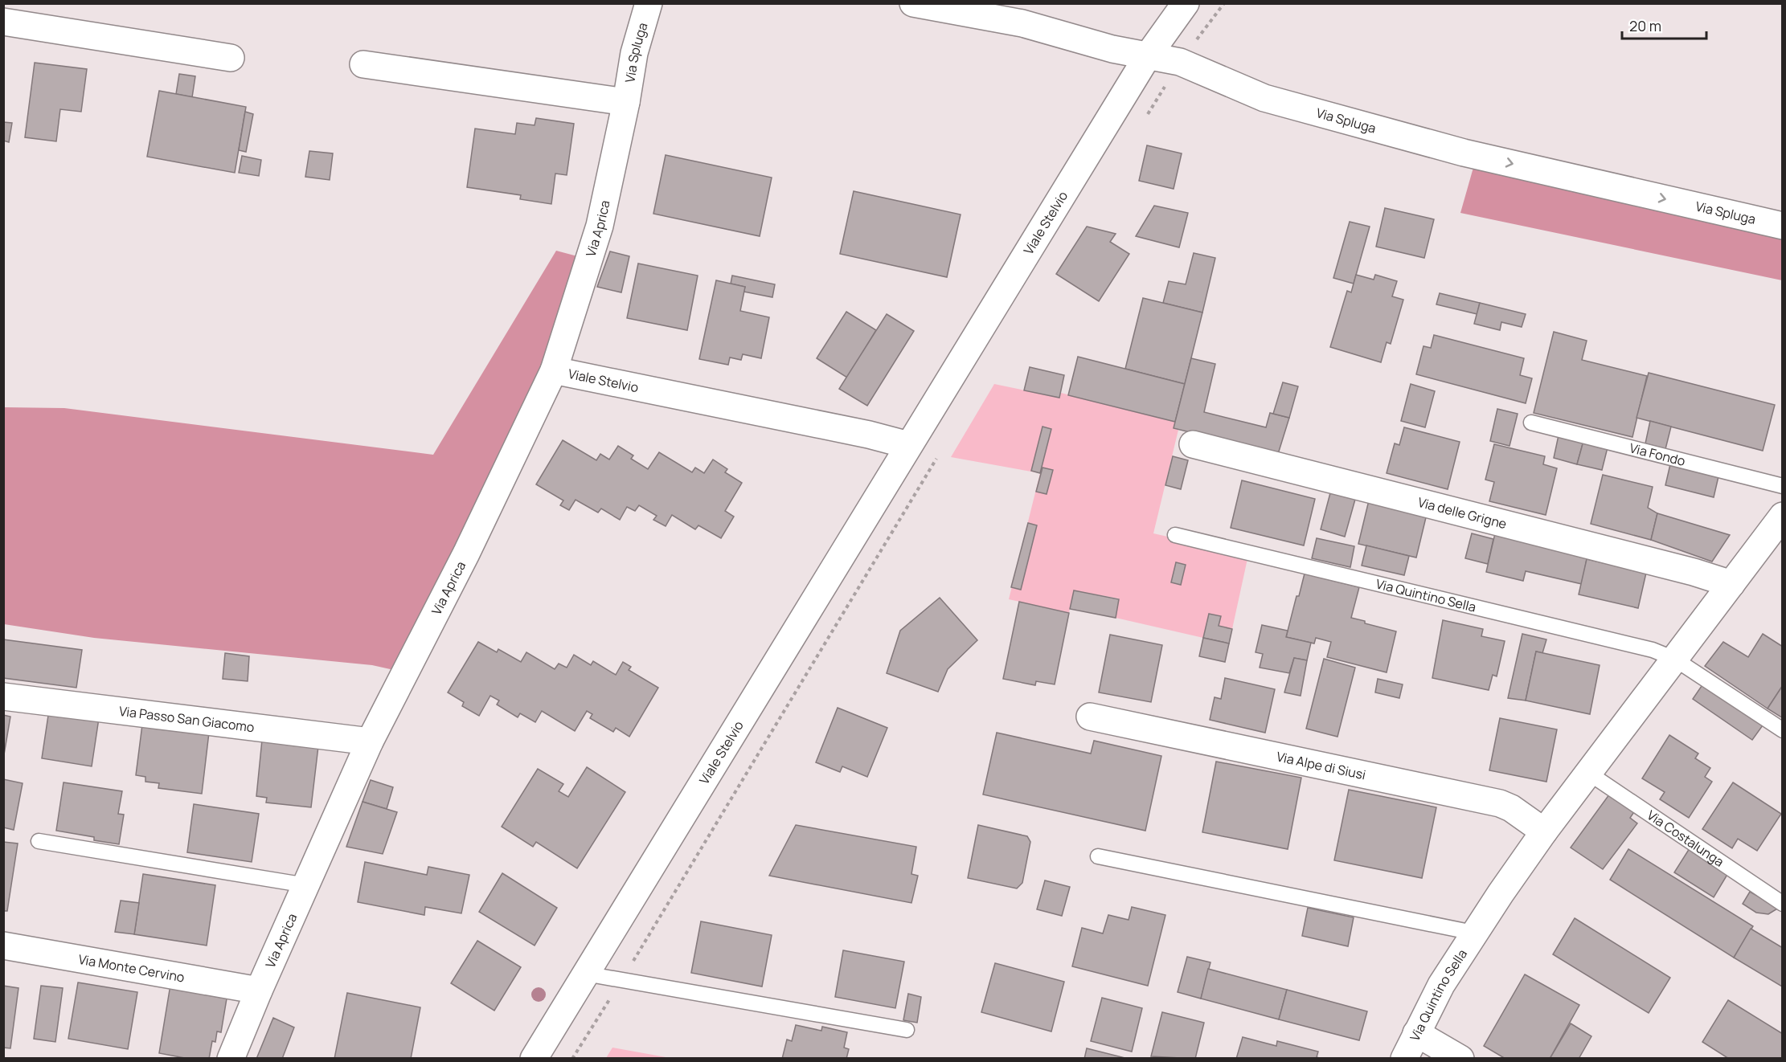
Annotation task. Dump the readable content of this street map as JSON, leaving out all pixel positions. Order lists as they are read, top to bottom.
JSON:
{
  "streets": {
    "street": [
      "Via Spluga",
      "Viale Stelvio",
      "Via Aprica",
      "Via delle Grigne",
      "Via Quintino Sella",
      "Via Passo San Giacomo",
      "Via Alpe di Siusi",
      "Via Monte Cervino"
    ],
    "lane": ["Via Fondo", "Via Costalunga"]
  },
  "crossings": [
    ["Via Spluga", "Viale Stelvio"],
    ["Via Spluga", "Via Aprica"],
    ["Viale Stelvio", "Via Aprica"],
    ["Via Aprica", "Via Passo San Giacomo"],
    ["Via Aprica", "Via Monte Cervino"],
    ["Via delle Grigne", "Via Quintino Sella"],
    ["Via Quintino Sella", "Via Alpe di Siusi"],
    ["Via Quintino Sella", "Via Costalunga"]
  ],
  "one_way": ["Via Spluga"],
  "scale_bar": "20 m"
}
